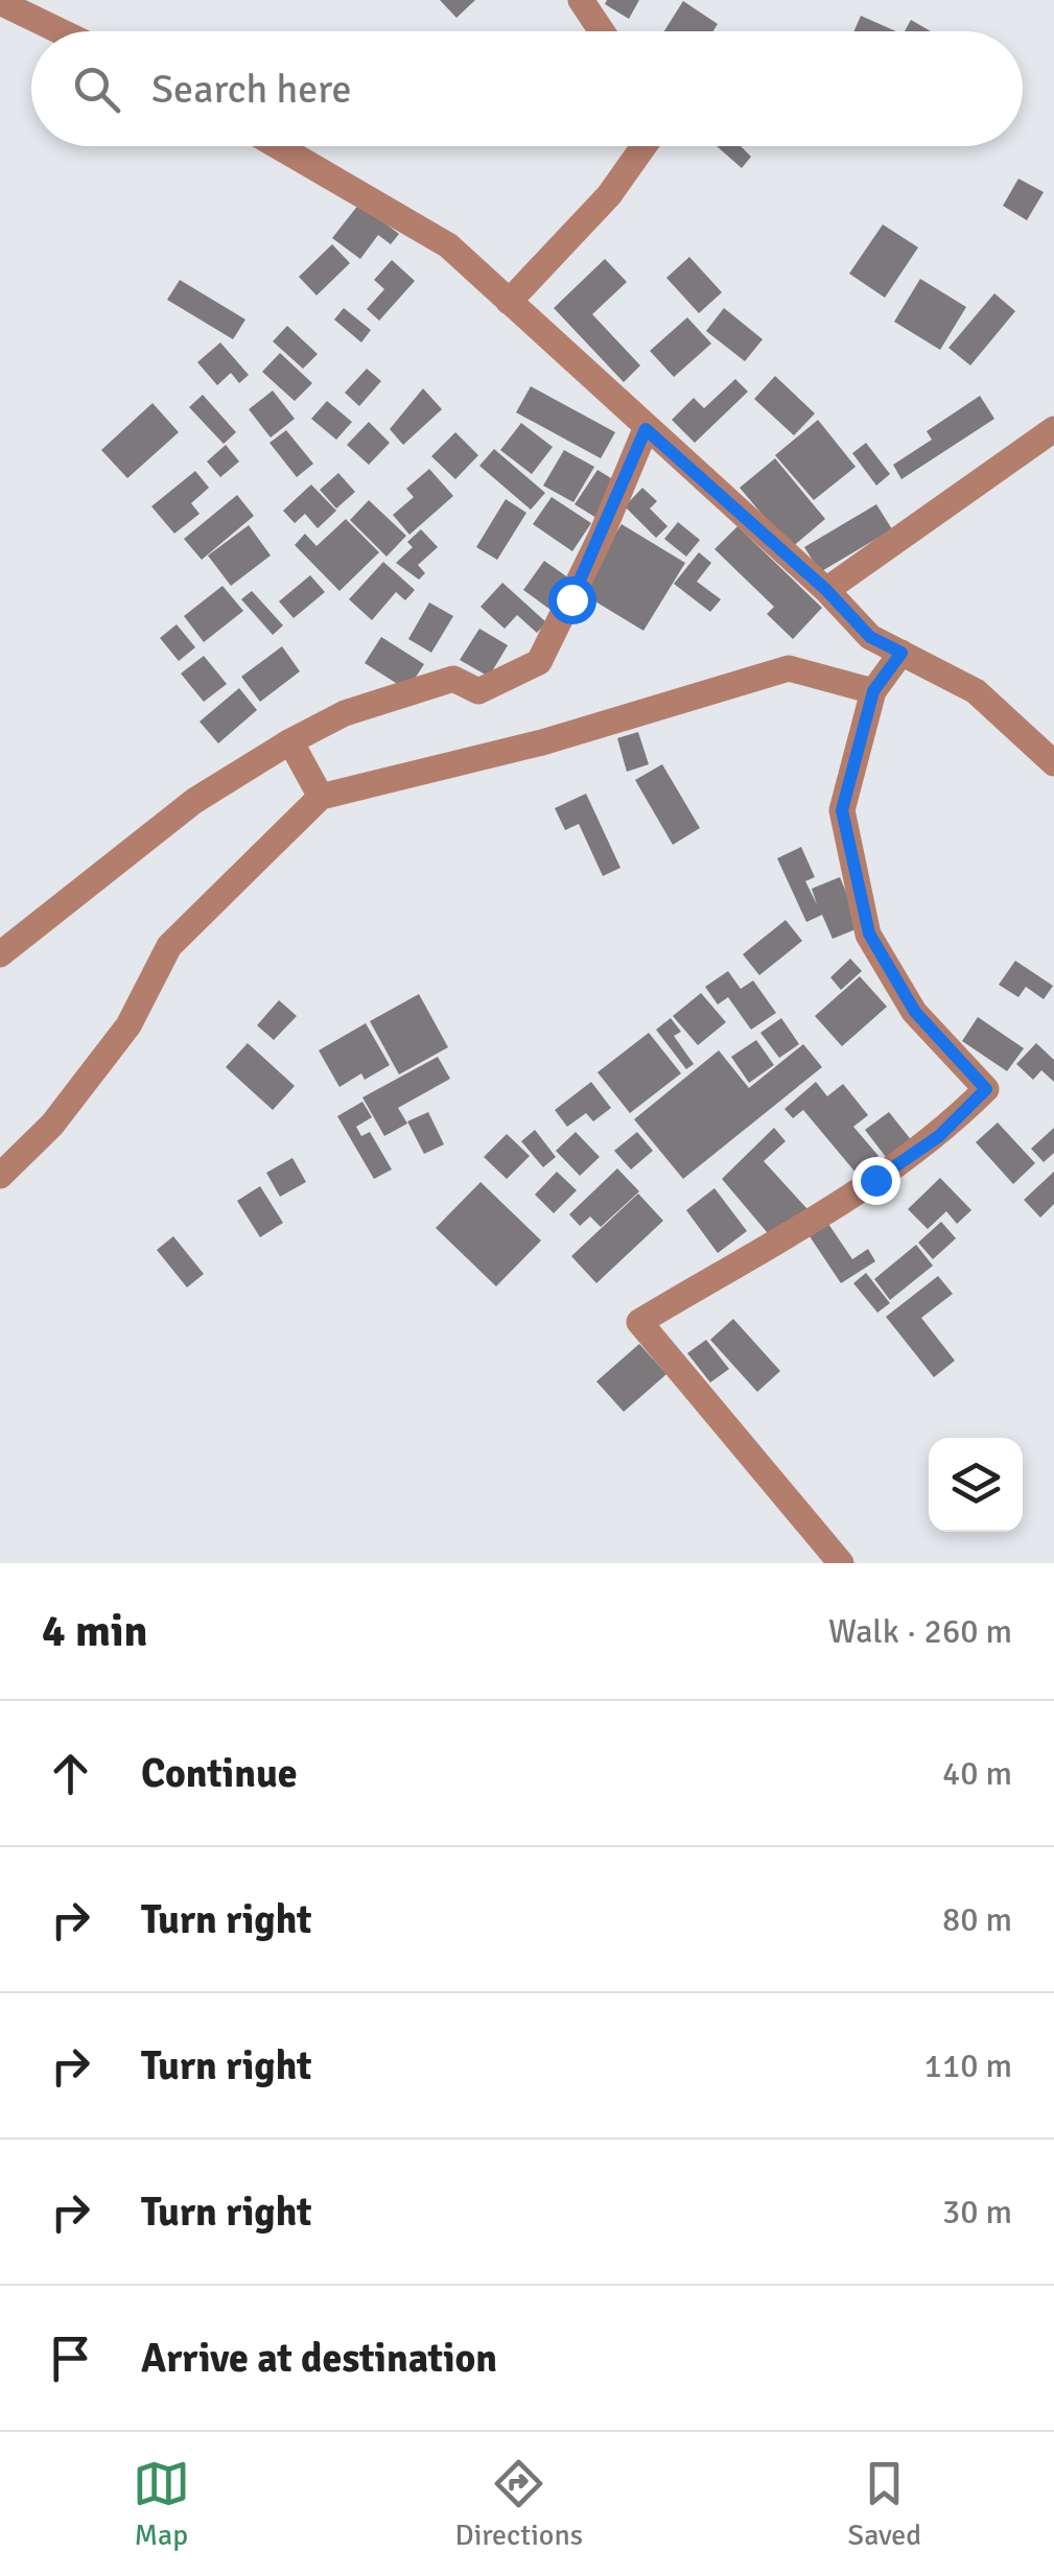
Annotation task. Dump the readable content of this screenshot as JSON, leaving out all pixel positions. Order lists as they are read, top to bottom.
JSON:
{
  "page": {
    "search": "Search here",
    "heading": ["4 min", "Walk · 260 m"],
    "list": [
      ["Continue", "40 m"],
      ["Turn right", "80 m"],
      ["Turn right", "110 m"],
      ["Turn right", "30 m"],
      "Arrive at destination"
    ],
    "nav": ["Map", "Directions", "Saved"]
  }
}
